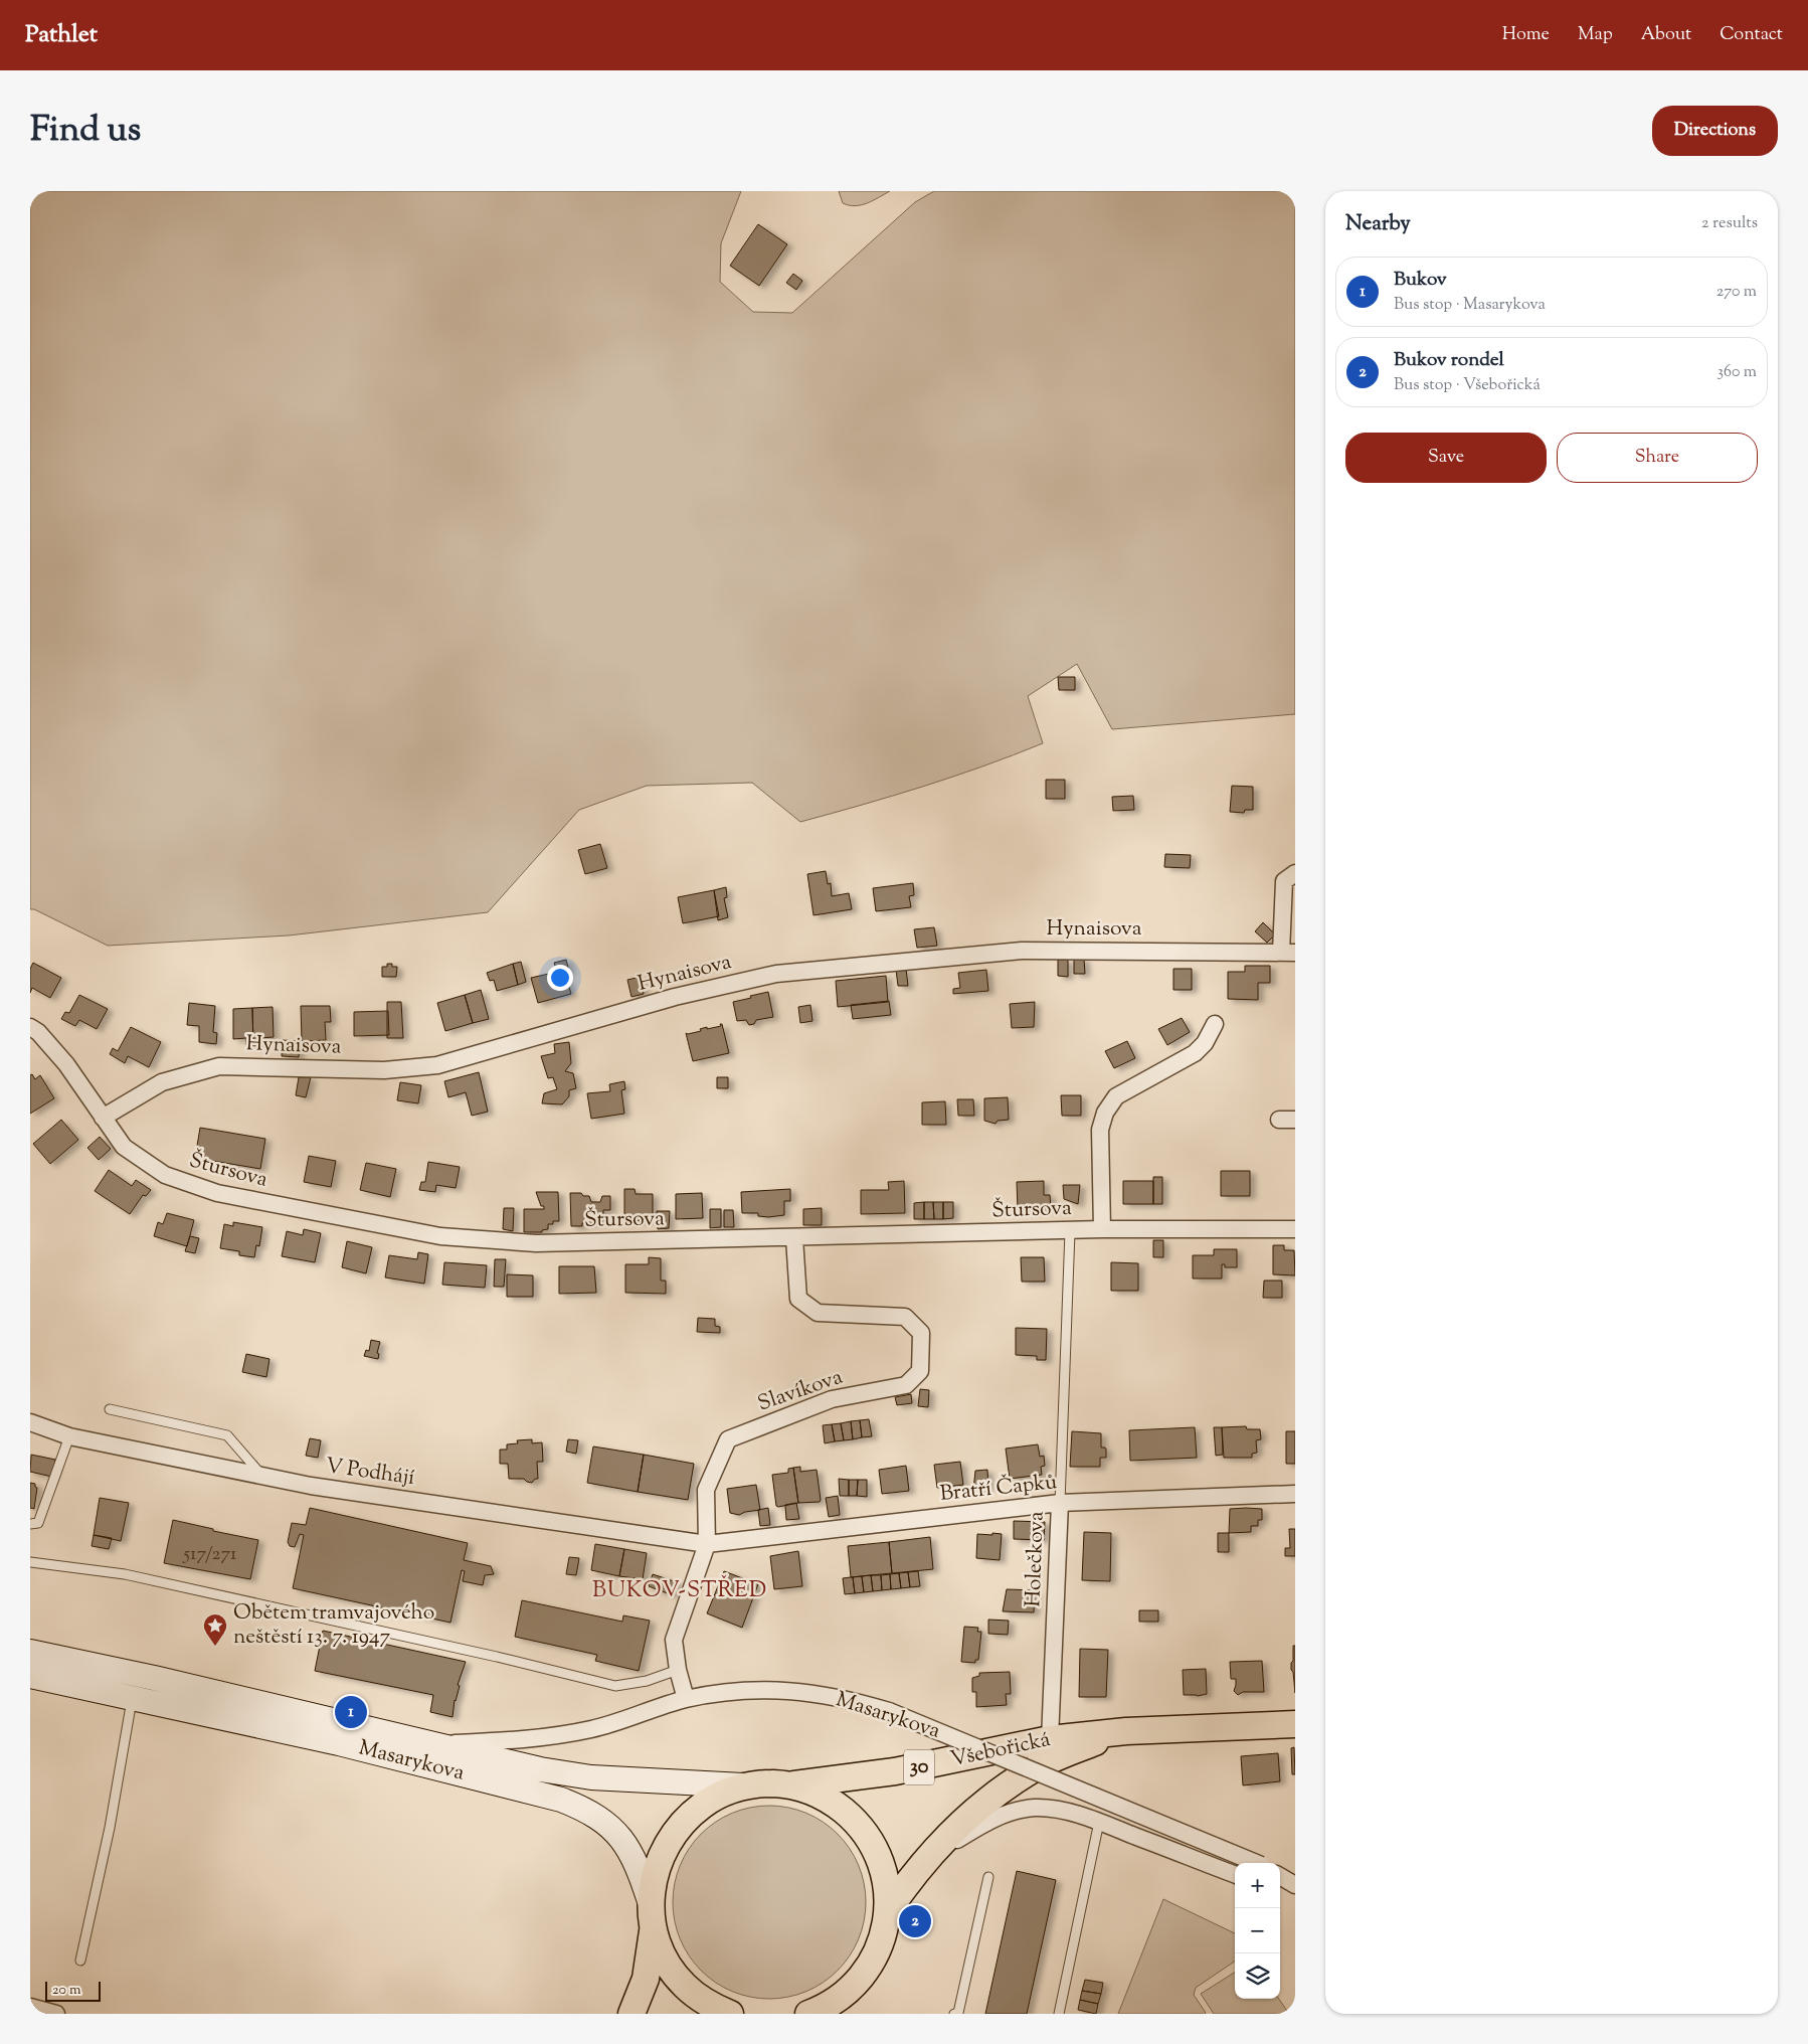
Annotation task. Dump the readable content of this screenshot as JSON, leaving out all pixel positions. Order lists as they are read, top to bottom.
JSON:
{
  "streets": {
    "main road": ["Všebořická", "30"],
    "street": [
      "Hynaisova",
      "Štursova",
      "Slavíkova",
      "V Podhájí",
      "Bratří Čapků",
      "Holečkova",
      "Masarykova"
    ]
  },
  "crossings": [
    ["Hynaisova", "Štursova"],
    ["Štursova", "Slavíkova"],
    ["Štursova", "Holečkova"],
    ["Slavíkova", "V Podhájí"],
    ["Slavíkova", "Bratří Čapků"],
    ["Slavíkova", "Masarykova"],
    ["V Podhájí", "Bratří Čapků"],
    ["Bratří Čapků", "Holečkova"],
    ["Holečkova", "Všebořická"],
    ["Masarykova", "30"],
    ["Všebořická", "30"]
  ],
  "districts": ["BUKOV-STŘED"],
  "places": {
    "place": ["Obětem tramvajového neštěstí 13. 7. 1947"]
  },
  "house_numbers": ["517/271"],
  "scale_bar": "20 m",
  "page": {
    "header": "Pathlet",
    "nav": [
      "Home",
      "Map",
      "About",
      "Contact"
    ],
    "title": "Find us",
    "buttons": [
      "Directions",
      ["Save", "Share"]
    ],
    "heading": ["Nearby", "2 results"],
    "list": [
      {
        "mark": "1",
        "name": "Bukov",
        "note": "Bus stop · Masarykova",
        "value": "270 m"
      },
      {
        "mark": "2",
        "name": "Bukov rondel",
        "note": "Bus stop · Všebořická",
        "value": "360 m"
      }
    ],
    "pins": ["1", "2"],
    "map_buttons": ["+", "−"],
    "scale": "20 m"
  }
}
